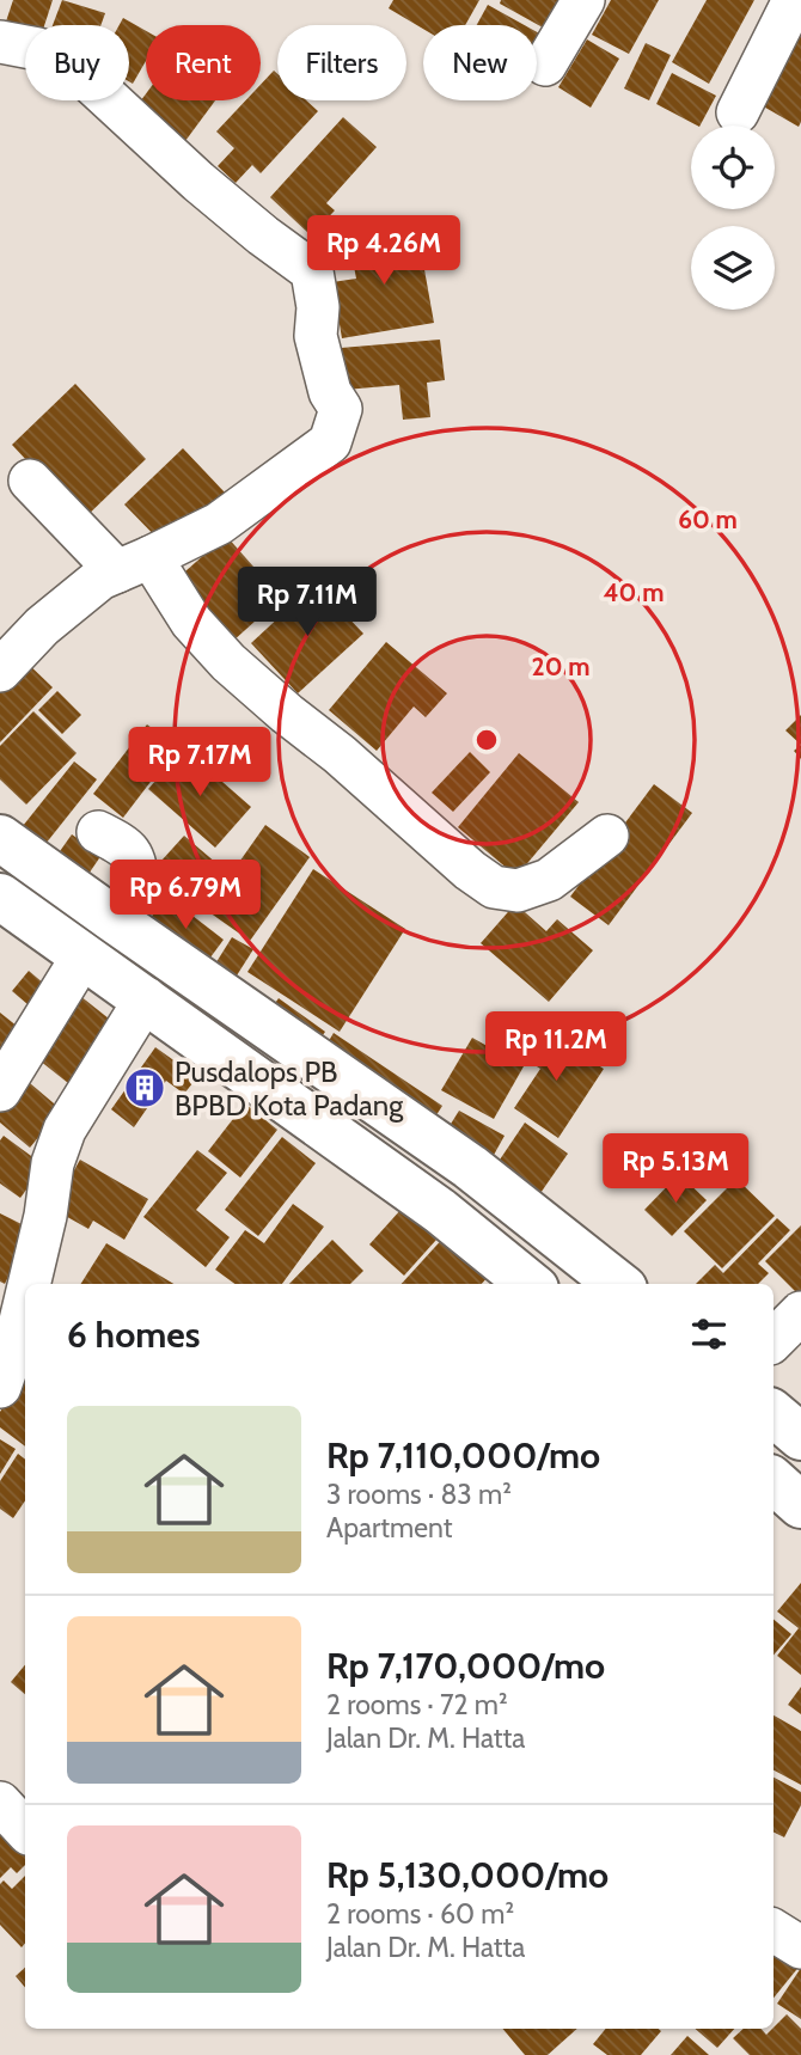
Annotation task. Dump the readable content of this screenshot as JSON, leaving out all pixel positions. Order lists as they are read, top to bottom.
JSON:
{
  "places": {
    "building": ["Pusdalops PB BPBD Kota Padang"]
  },
  "page": {
    "chip": [
      "Buy",
      "Rent",
      "Filters",
      "New"
    ],
    "price": [
      "Rp 4.26M",
      "Rp 7.11M",
      "Rp 7.17M",
      "Rp 6.79M",
      "Rp 11.2M",
      "Rp 5.13M"
    ],
    "heading": "6 homes",
    "list": [
      {
        "name": "Rp 7,110,000/mo",
        "note": "3 rooms · 83 m² · Apartment"
      },
      {
        "name": "Rp 7,170,000/mo",
        "note": "2 rooms · 72 m² · Jalan Dr. M. Hatta"
      },
      {
        "name": "Rp 5,130,000/mo",
        "note": "2 rooms · 60 m² · Jalan Dr. M. Hatta"
      }
    ]
  },
  "rings": ["60 m", "40 m", "20 m"]
}
